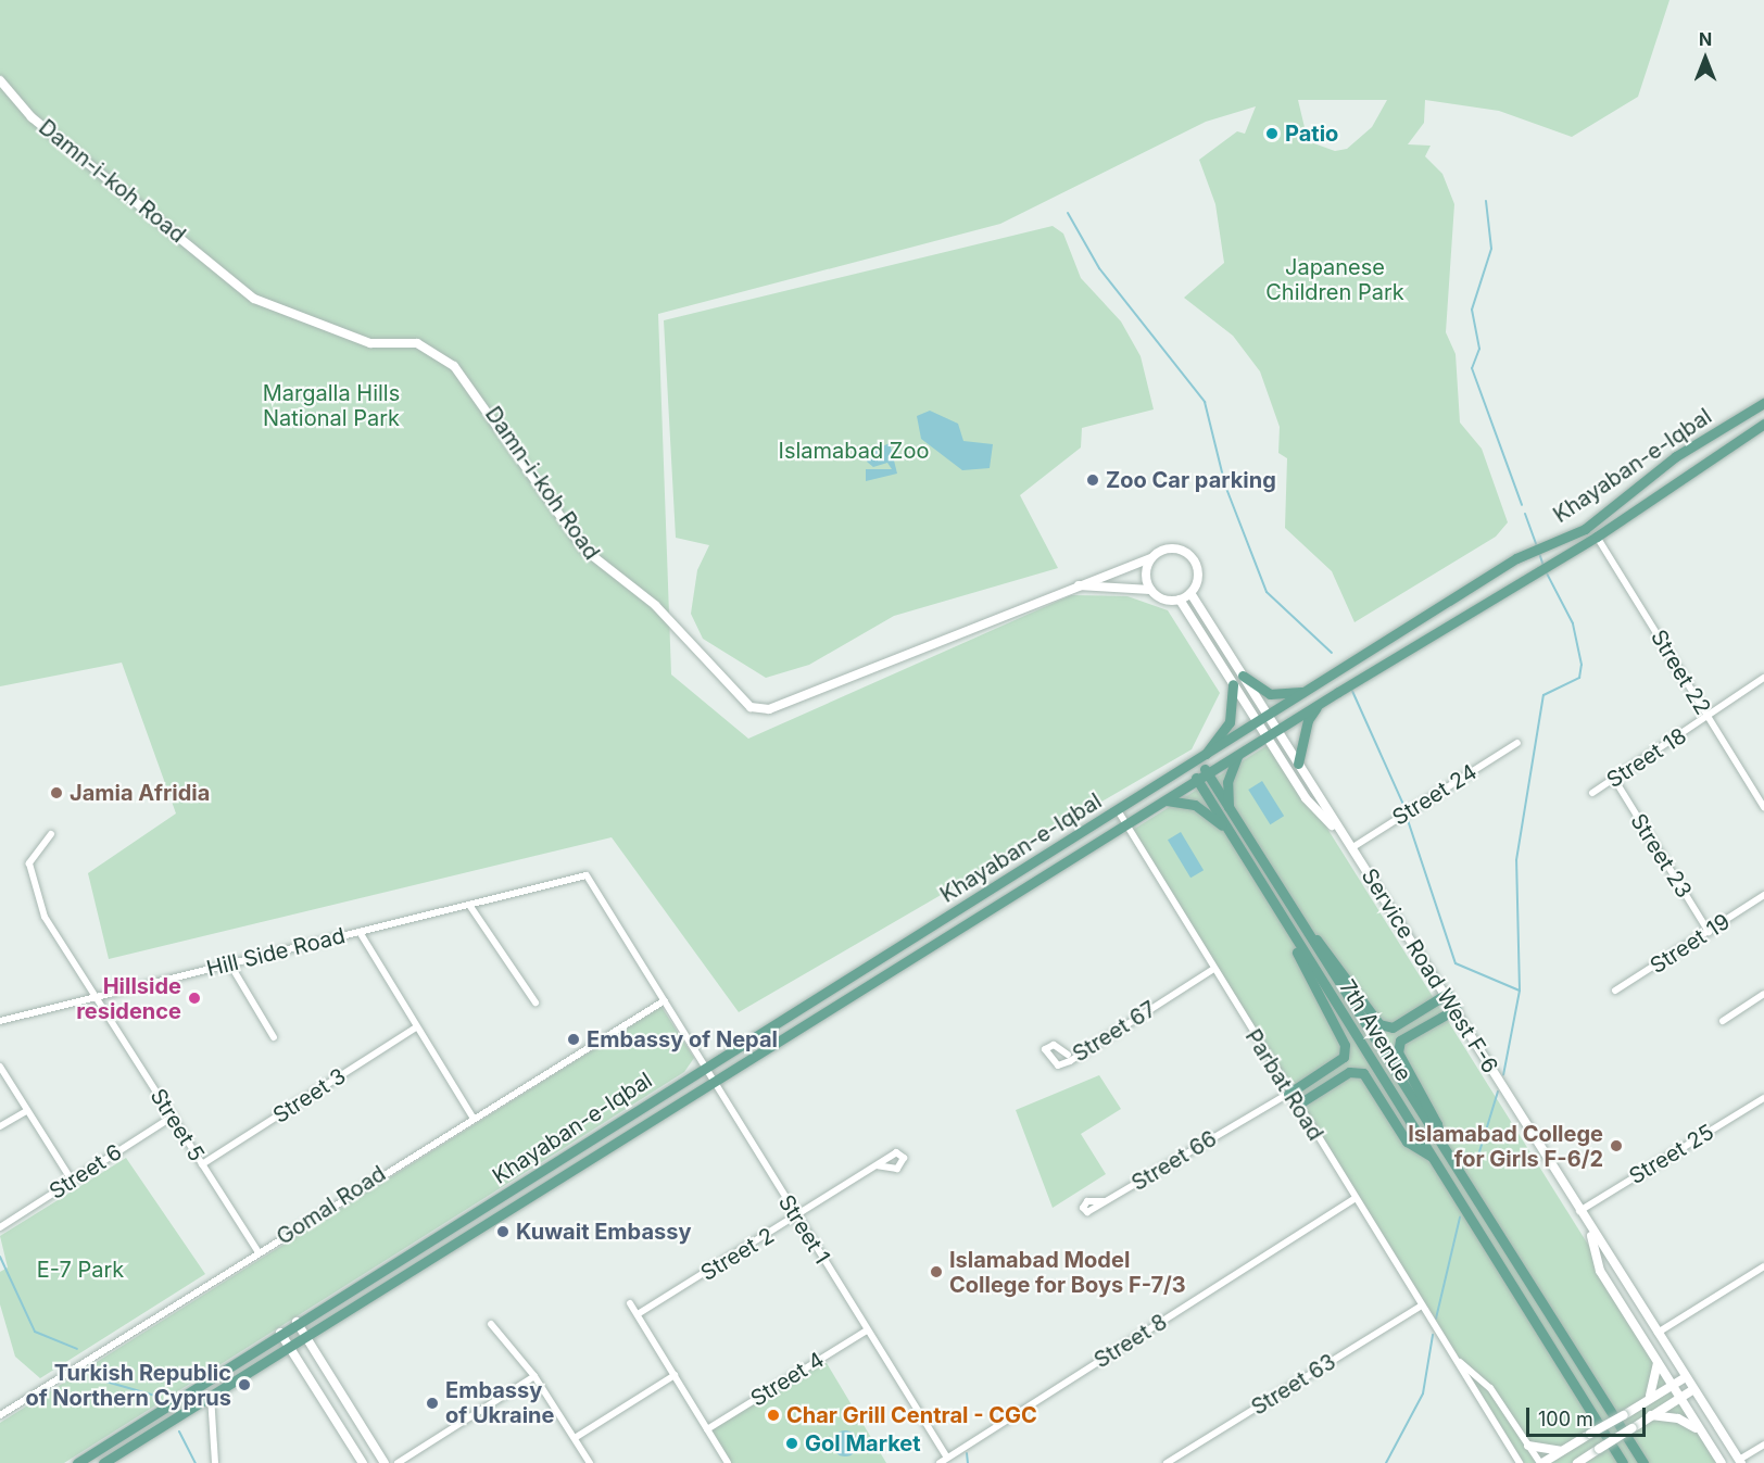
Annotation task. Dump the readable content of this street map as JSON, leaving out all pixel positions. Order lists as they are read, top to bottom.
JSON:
{
  "streets": {
    "main road": ["Khayaban-e-Iqbal", "7th Avenue"],
    "street": [
      "Damn-i-koh Road",
      "Street 22",
      "Street 18",
      "Street 24",
      "Street 23",
      "Street 19",
      "Hill Side Road",
      "Service Road West F-6",
      "Street 67",
      "Parbat Road",
      "Street 3",
      "Street 5",
      "Street 25",
      "Street 66",
      "Street 6",
      "Gomal Road",
      "Street 1",
      "Street 2",
      "Street 8",
      "Street 4",
      "Street 63"
    ]
  },
  "crossings": [
    ["Khayaban-e-Iqbal", "Street 22"],
    ["Khayaban-e-Iqbal", "Service Road West F-6"],
    ["Khayaban-e-Iqbal", "7th Avenue"],
    ["Khayaban-e-Iqbal", "Parbat Road"],
    ["Khayaban-e-Iqbal", "Street 1"],
    ["Street 22", "Street 18"],
    ["Street 18", "Street 23"],
    ["Street 24", "Service Road West F-6"],
    ["Street 23", "Street 19"],
    ["Hill Side Road", "Street 5"],
    ["Hill Side Road", "Gomal Road"],
    ["Hill Side Road", "Street 1"],
    ["Service Road West F-6", "Street 25"],
    ["Street 67", "Parbat Road"],
    ["Parbat Road", "Street 66"],
    ["Parbat Road", "Street 8"],
    ["Parbat Road", "Street 63"],
    ["Street 3", "Street 5"],
    ["Street 5", "Street 6"],
    ["Street 5", "Gomal Road"],
    ["Gomal Road", "Street 1"],
    ["Street 1", "Street 2"],
    ["Street 1", "Street 8"],
    ["Street 1", "Street 4"]
  ],
  "parks": [
    "Japanese Children Park",
    "Margalla Hills National Park",
    "Islamabad Zoo",
    "E-7 Park"
  ],
  "places": [
    "Patio",
    "Zoo Car parking",
    "Jamia Afridia",
    "Hillside residence",
    "Embassy of Nepal",
    "Islamabad College for Girls F-6/2",
    "Kuwait Embassy",
    "Islamabad Model College for Boys F-7/3",
    "Turkish Republic of Northern Cyprus",
    "Embassy of Ukraine",
    "Char Grill Central - CGC",
    "Gol Market"
  ],
  "scale_bar": "100 m",
  "north": "top"
}
